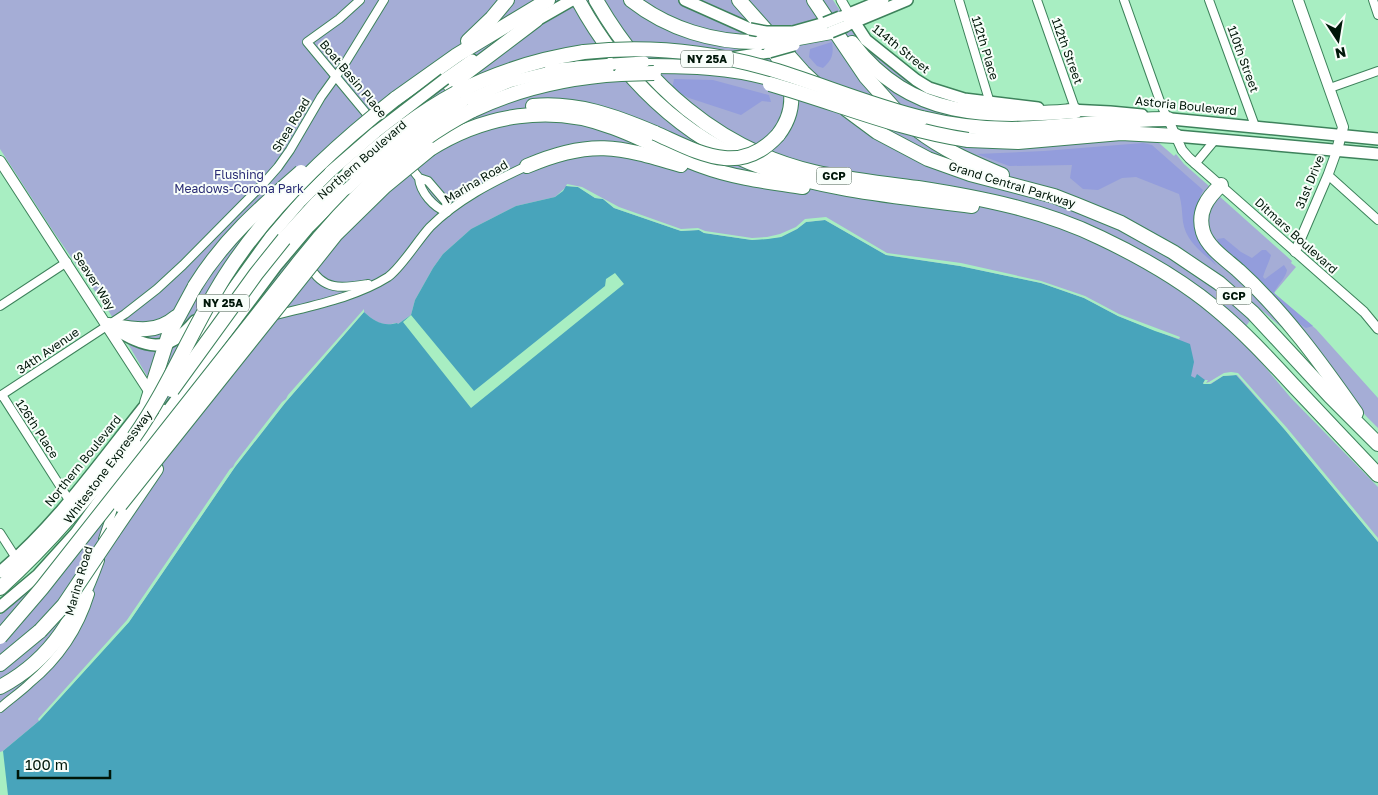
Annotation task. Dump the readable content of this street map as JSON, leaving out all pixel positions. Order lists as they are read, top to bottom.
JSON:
{
  "streets": {
    "highway": ["GCP", "Grand Central Parkway", "Whitestone Expressway"],
    "main road": [
      "114th Street",
      "NY 25A",
      "Astoria Boulevard",
      "Northern Boulevard",
      "Seaver Way"
    ],
    "street": [
      "112th Place",
      "112th Street",
      "110th Street",
      "Boat Basin Place",
      "Shea Road",
      "Marina Road",
      "31st Drive",
      "Ditmars Boulevard",
      "34th Avenue",
      "126th Place"
    ]
  },
  "crossings": [
    ["112th Place", "114th Street"],
    ["112th Place", "Astoria Boulevard"],
    ["114th Street", "Astoria Boulevard"],
    ["112th Street", "Astoria Boulevard"],
    ["110th Street", "Astoria Boulevard"],
    ["Boat Basin Place", "Shea Road"],
    ["Boat Basin Place", "Marina Road"],
    ["Astoria Boulevard", "Ditmars Boulevard"],
    ["Shea Road", "Seaver Way"],
    ["Shea Road", "34th Avenue"],
    ["Northern Boulevard", "Marina Road"],
    ["Northern Boulevard", "Seaver Way"],
    ["Northern Boulevard", "126th Place"],
    ["Northern Boulevard", "Whitestone Expressway"],
    ["Marina Road", "Whitestone Expressway"],
    ["31st Drive", "Ditmars Boulevard"],
    ["Seaver Way", "34th Avenue"],
    ["34th Avenue", "126th Place"]
  ],
  "parks": ["Flushing Meadows-Corona Park"],
  "scale_bar": "100 m",
  "north": "bottom"
}
